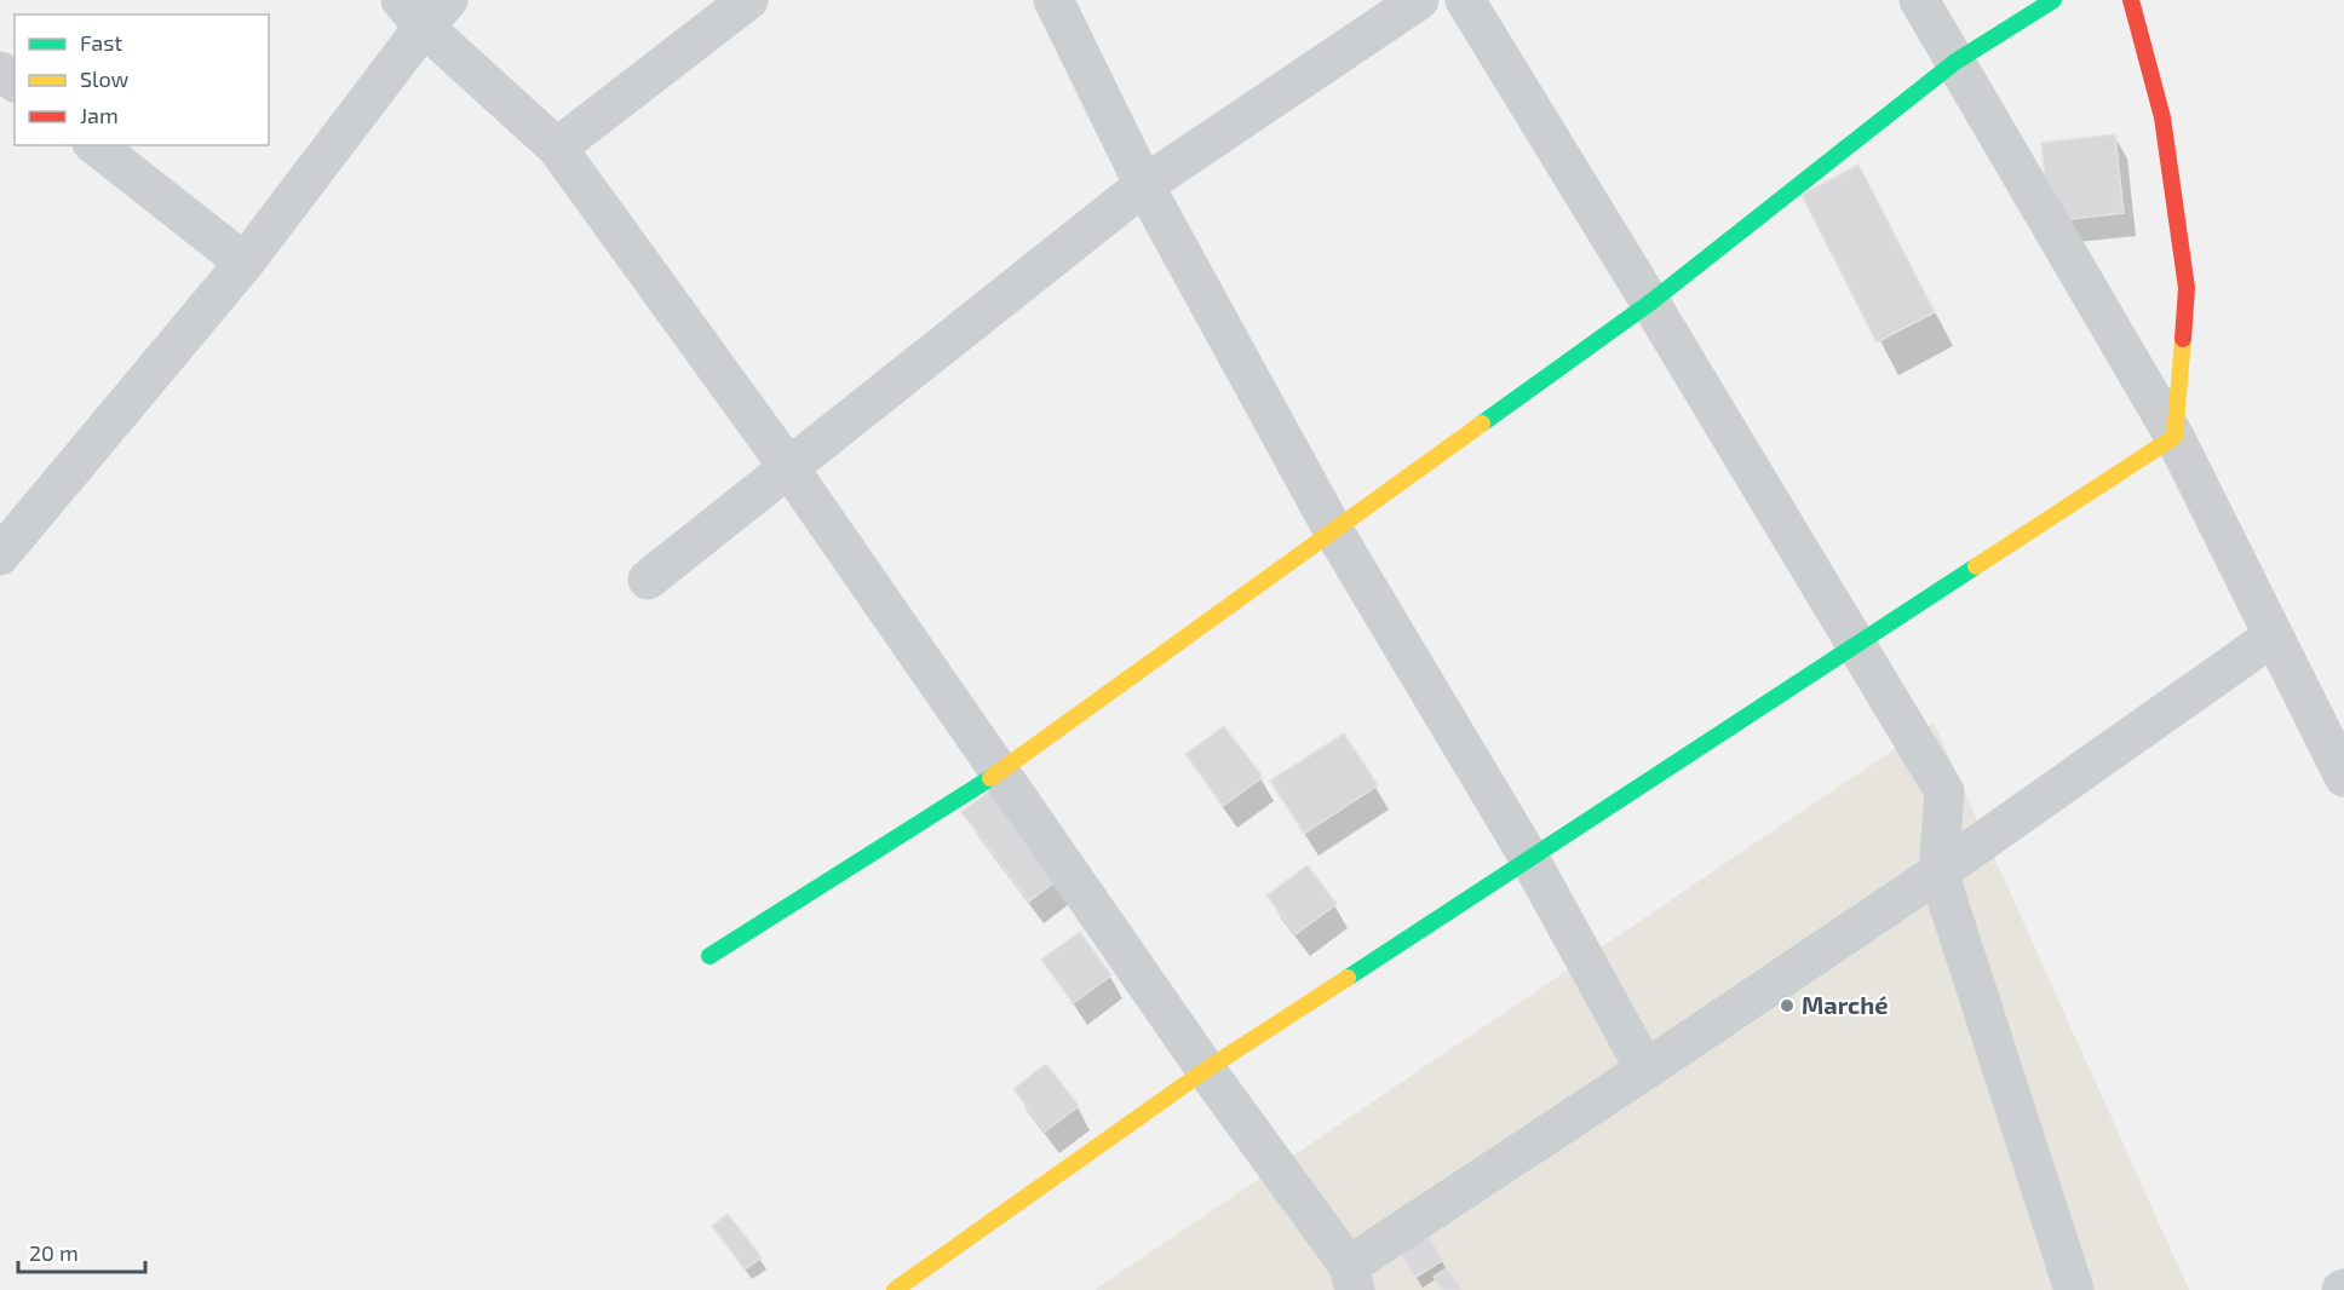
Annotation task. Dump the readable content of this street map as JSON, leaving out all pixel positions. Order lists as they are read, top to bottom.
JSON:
{
  "places": ["Marché"],
  "legend": ["Fast", "Slow", "Jam"],
  "scale_bar": "20 m"
}
